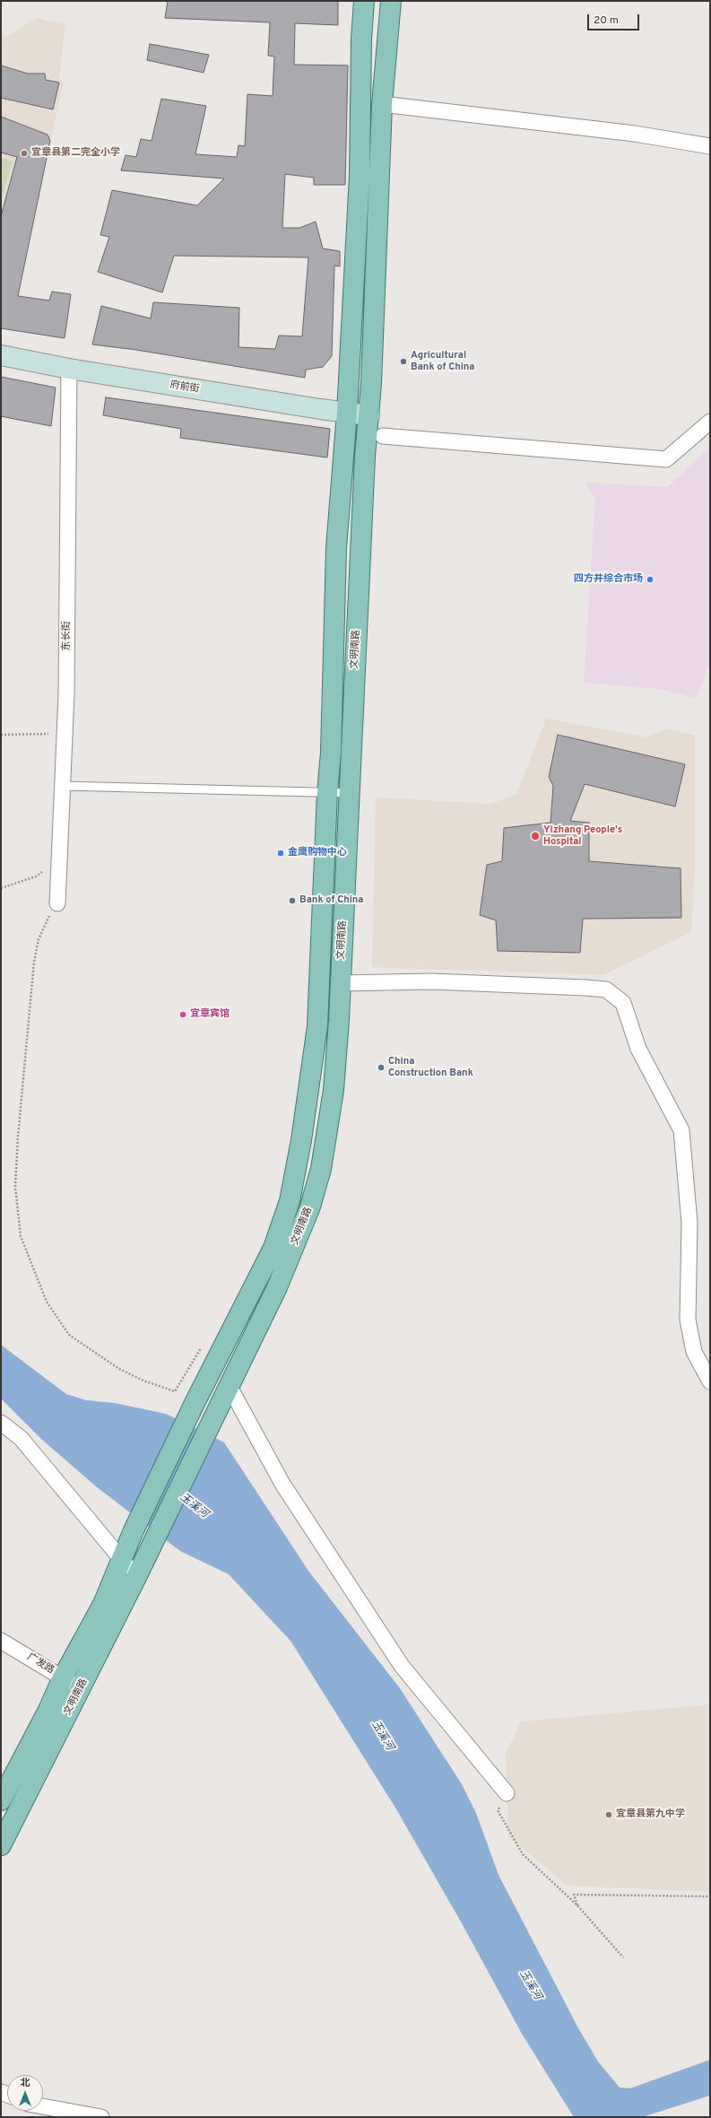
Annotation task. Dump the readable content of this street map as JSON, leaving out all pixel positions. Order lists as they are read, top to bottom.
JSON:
{
  "streets": {
    "main road": ["文明南路"],
    "street": ["府前街", "东长街", "广发路"]
  },
  "crossings": [
    ["府前街", "东长街"],
    ["府前街", "文明南路"],
    ["文明南路", "广发路"]
  ],
  "water": ["玉溪河"],
  "places": [
    "宜章县第二完全小学",
    "Agricultural Bank of China",
    "四方井综合市场",
    "Yizhang People's Hospital",
    "金鹰购物中心",
    "Bank of China",
    "宜章宾馆",
    "China Construction Bank",
    "宜章县第九中学"
  ],
  "scale_bar": "20 m",
  "north": "top"
}
